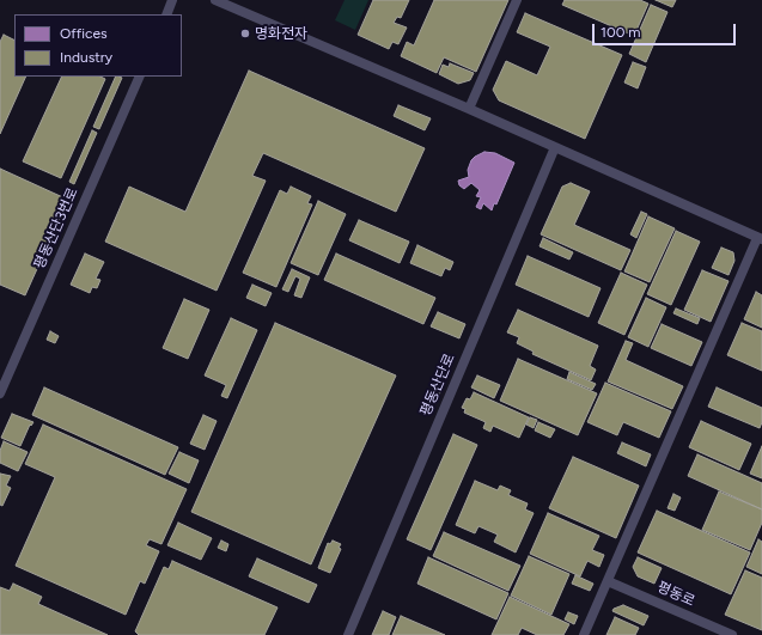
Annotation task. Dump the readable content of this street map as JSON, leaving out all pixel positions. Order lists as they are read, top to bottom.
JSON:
{
  "streets": {
    "street": ["평동산단3번로", "평동산단로", "평동로"]
  },
  "places": ["명화전자"],
  "legend": ["Offices", "Industry"],
  "scale_bar": "100 m"
}
